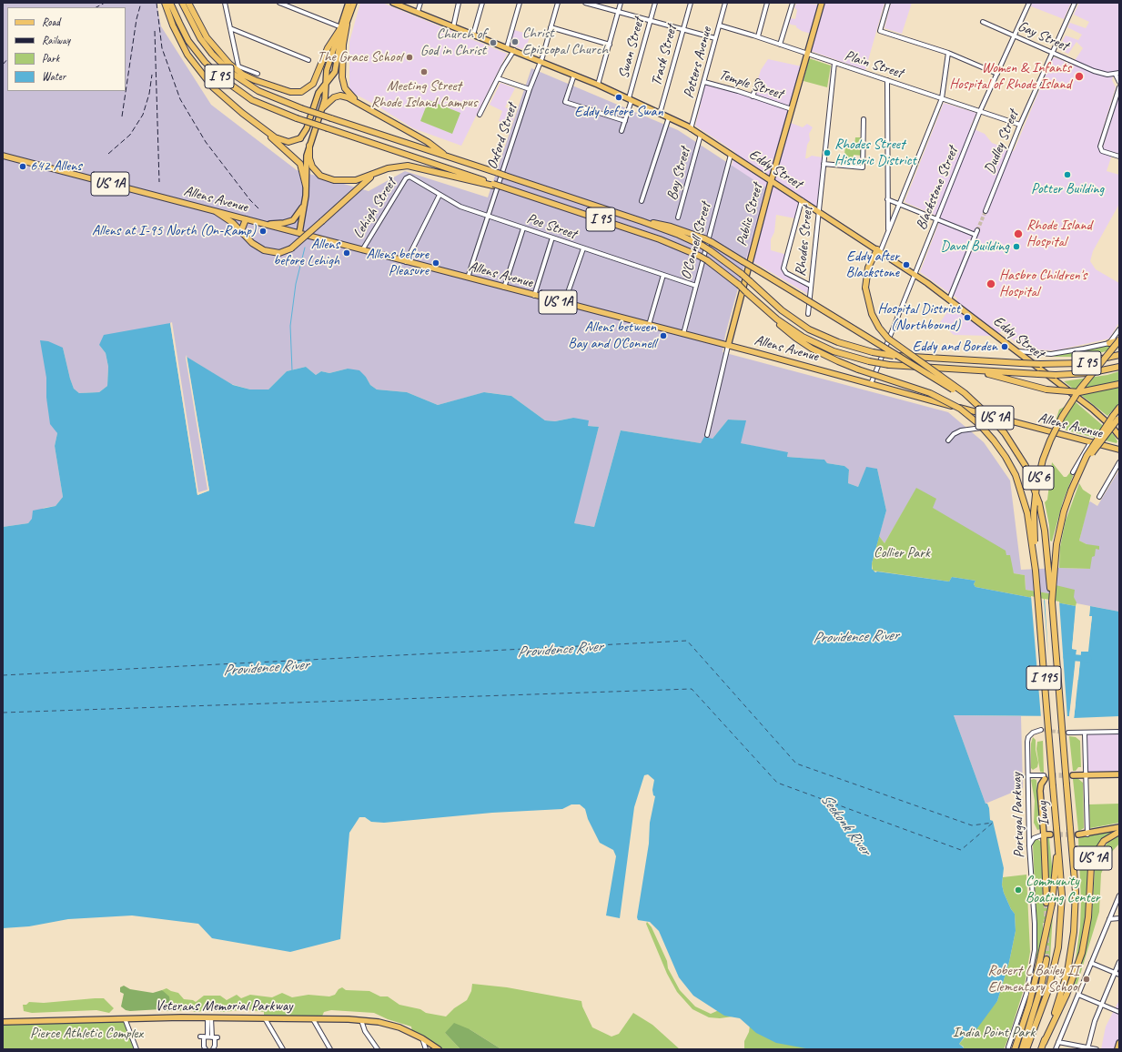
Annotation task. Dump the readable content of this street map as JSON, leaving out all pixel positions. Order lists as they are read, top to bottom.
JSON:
{
  "streets": {
    "highway": [
      "I 95",
      "US 1A",
      "US 6",
      "I 195",
      "Iway"
    ],
    "main road": [
      "Eddy Street",
      "Allens Avenue",
      "Public Street",
      "Veterans Memorial Parkway"
    ],
    "street": [
      "Gay Street",
      "Swan Street",
      "Trask Street",
      "Potters Avenue",
      "Plain Street",
      "Temple Street",
      "Oxford Street",
      "Dudley Street",
      "Bay Street",
      "Blackstone Street",
      "Lehigh Street",
      "Poe Street",
      "O'Connell Street",
      "Rhodes Street",
      "Portugal Parkway"
    ]
  },
  "crossings": [
    ["Gay Street", "Dudley Street"],
    ["Gay Street", "Blackstone Street"],
    ["Swan Street", "Eddy Street"],
    ["Trask Street", "Eddy Street"],
    ["Potters Avenue", "Plain Street"],
    ["Potters Avenue", "Temple Street"],
    ["Potters Avenue", "Eddy Street"],
    ["Plain Street", "Dudley Street"],
    ["Plain Street", "Blackstone Street"],
    ["Plain Street", "Public Street"],
    ["Plain Street", "Rhodes Street"],
    ["Temple Street", "Public Street"],
    ["Oxford Street", "Eddy Street"],
    ["Oxford Street", "Allens Avenue"],
    ["Oxford Street", "Poe Street"],
    ["Eddy Street", "Bay Street"],
    ["Eddy Street", "Blackstone Street"],
    ["Eddy Street", "Public Street"],
    ["Eddy Street", "O'Connell Street"],
    ["Eddy Street", "Rhodes Street"],
    ["US 1A", "Iway"],
    ["Blackstone Street", "Allens Avenue"],
    ["Allens Avenue", "Lehigh Street"],
    ["Allens Avenue", "Public Street"],
    ["Allens Avenue", "O'Connell Street"],
    ["Lehigh Street", "Poe Street"],
    ["Poe Street", "O'Connell Street"],
    ["US 6", "Iway"]
  ],
  "water": ["Providence River", "Seekonk River"],
  "parks": ["Collier Park", "India Point Park", "Pierce Athletic Complex"],
  "places": [
    "Christ Episcopal Church",
    "Church of God in Christ",
    "The Grace School",
    "Meeting Street Rhode Island Campus",
    "Women & Infants Hospital of Rhode Island",
    "Eddy before Swan",
    "Rhodes Street Historic District",
    "642 Allens",
    "Potter Building",
    "Allens at I-95 North (On-Ramp)",
    "Rhode Island Hospital",
    "Davol Building",
    "Allens before Lehigh",
    "Allens before Pleasure",
    "Eddy after Blackstone",
    "Hasbro Children's Hospital",
    "Hospital District (Northbound)",
    "Allens between Bay and O'Connell",
    "Eddy and Borden",
    "Community Boating Center",
    "Robert L Bailey II Elementary School"
  ],
  "legend": [
    "Road",
    "Railway",
    "Park",
    "Water"
  ]
}
